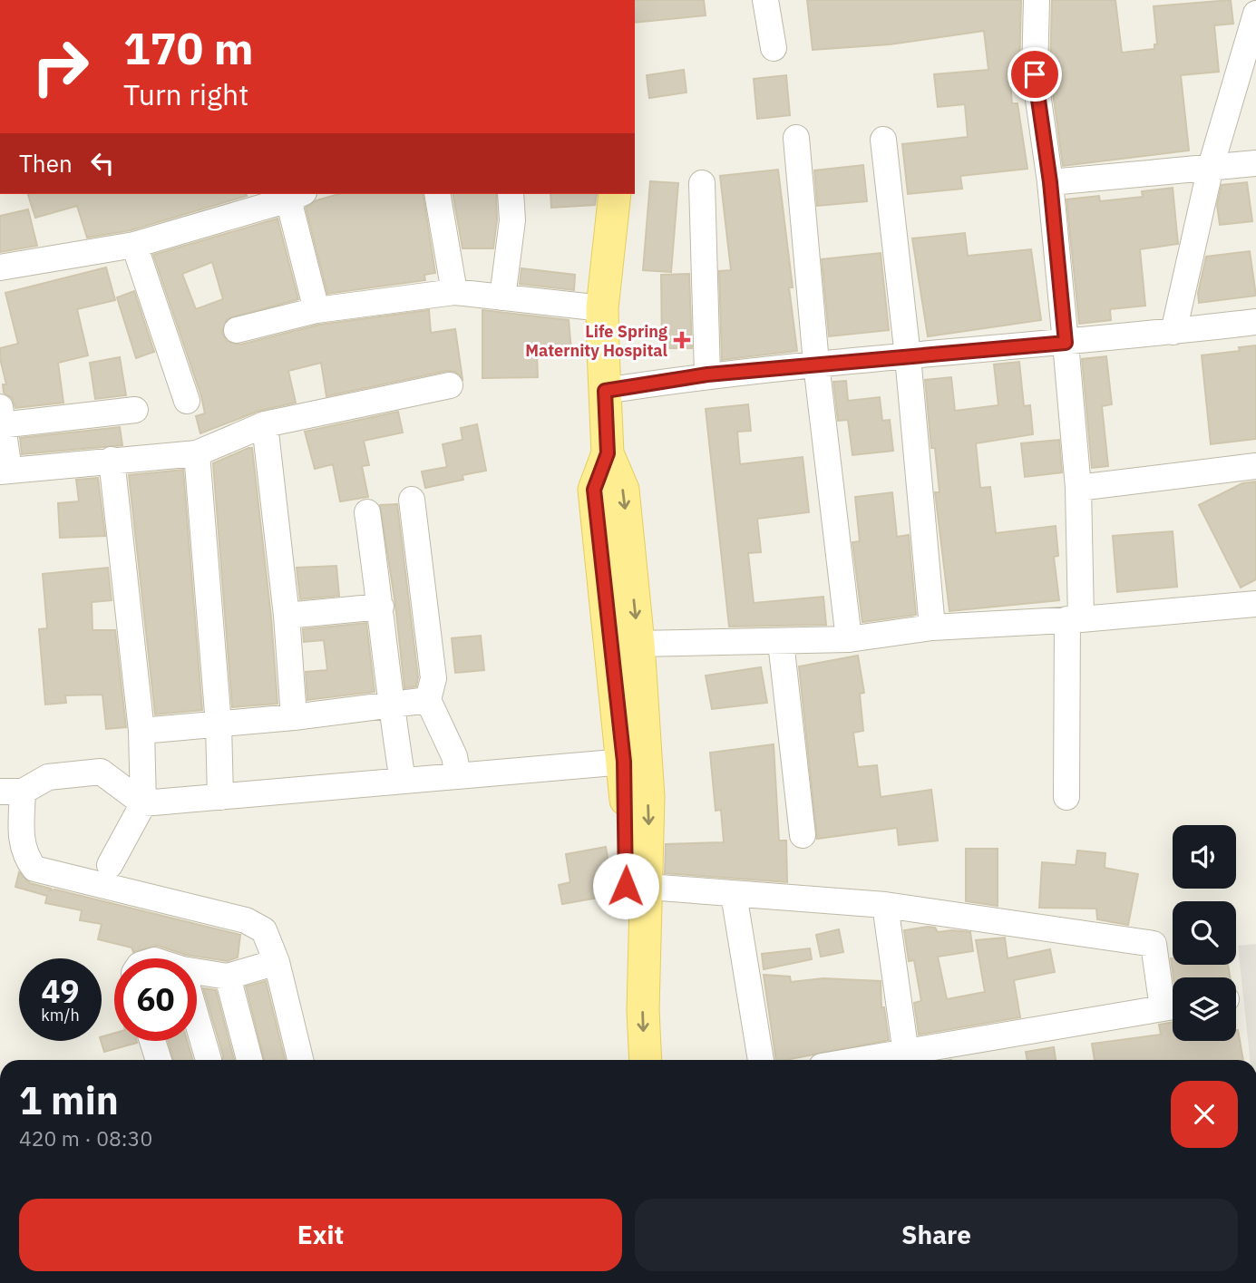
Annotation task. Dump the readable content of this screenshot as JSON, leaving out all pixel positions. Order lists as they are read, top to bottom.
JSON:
{
  "places": {
    "health": ["Life Spring Maternity Hospital"]
  },
  "page": {
    "turn": ["170 m", "Turn right"],
    "then": "Then",
    "speed": "49 km/h",
    "limit": "60",
    "heading": ["1 min", "420 m · 08:30"],
    "buttons": ["Exit", "Share"]
  }
}
